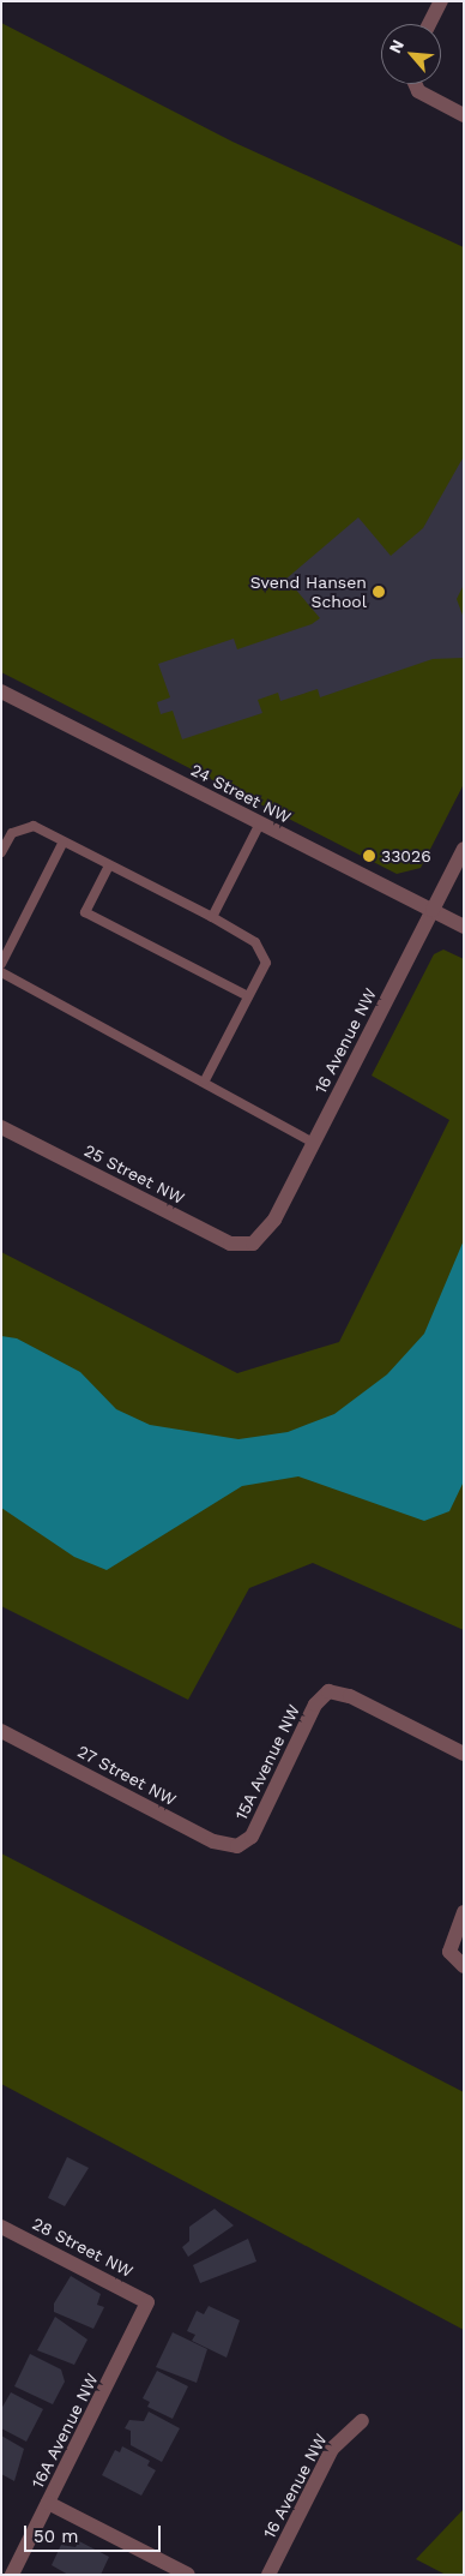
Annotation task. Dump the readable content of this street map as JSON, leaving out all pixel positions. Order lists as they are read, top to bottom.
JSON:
{
  "streets": {
    "street": [
      "24 Street NW",
      "16 Avenue NW",
      "25 Street NW",
      "15A Avenue NW",
      "27 Street NW",
      "28 Street NW",
      "16A Avenue NW"
    ]
  },
  "crossings": [
    ["24 Street NW", "16 Avenue NW"],
    ["16 Avenue NW", "25 Street NW"],
    ["15A Avenue NW", "27 Street NW"],
    ["28 Street NW", "16A Avenue NW"]
  ],
  "places": ["Svend Hansen School", "33026"],
  "scale_bar": "50 m",
  "north": "top left"
}
